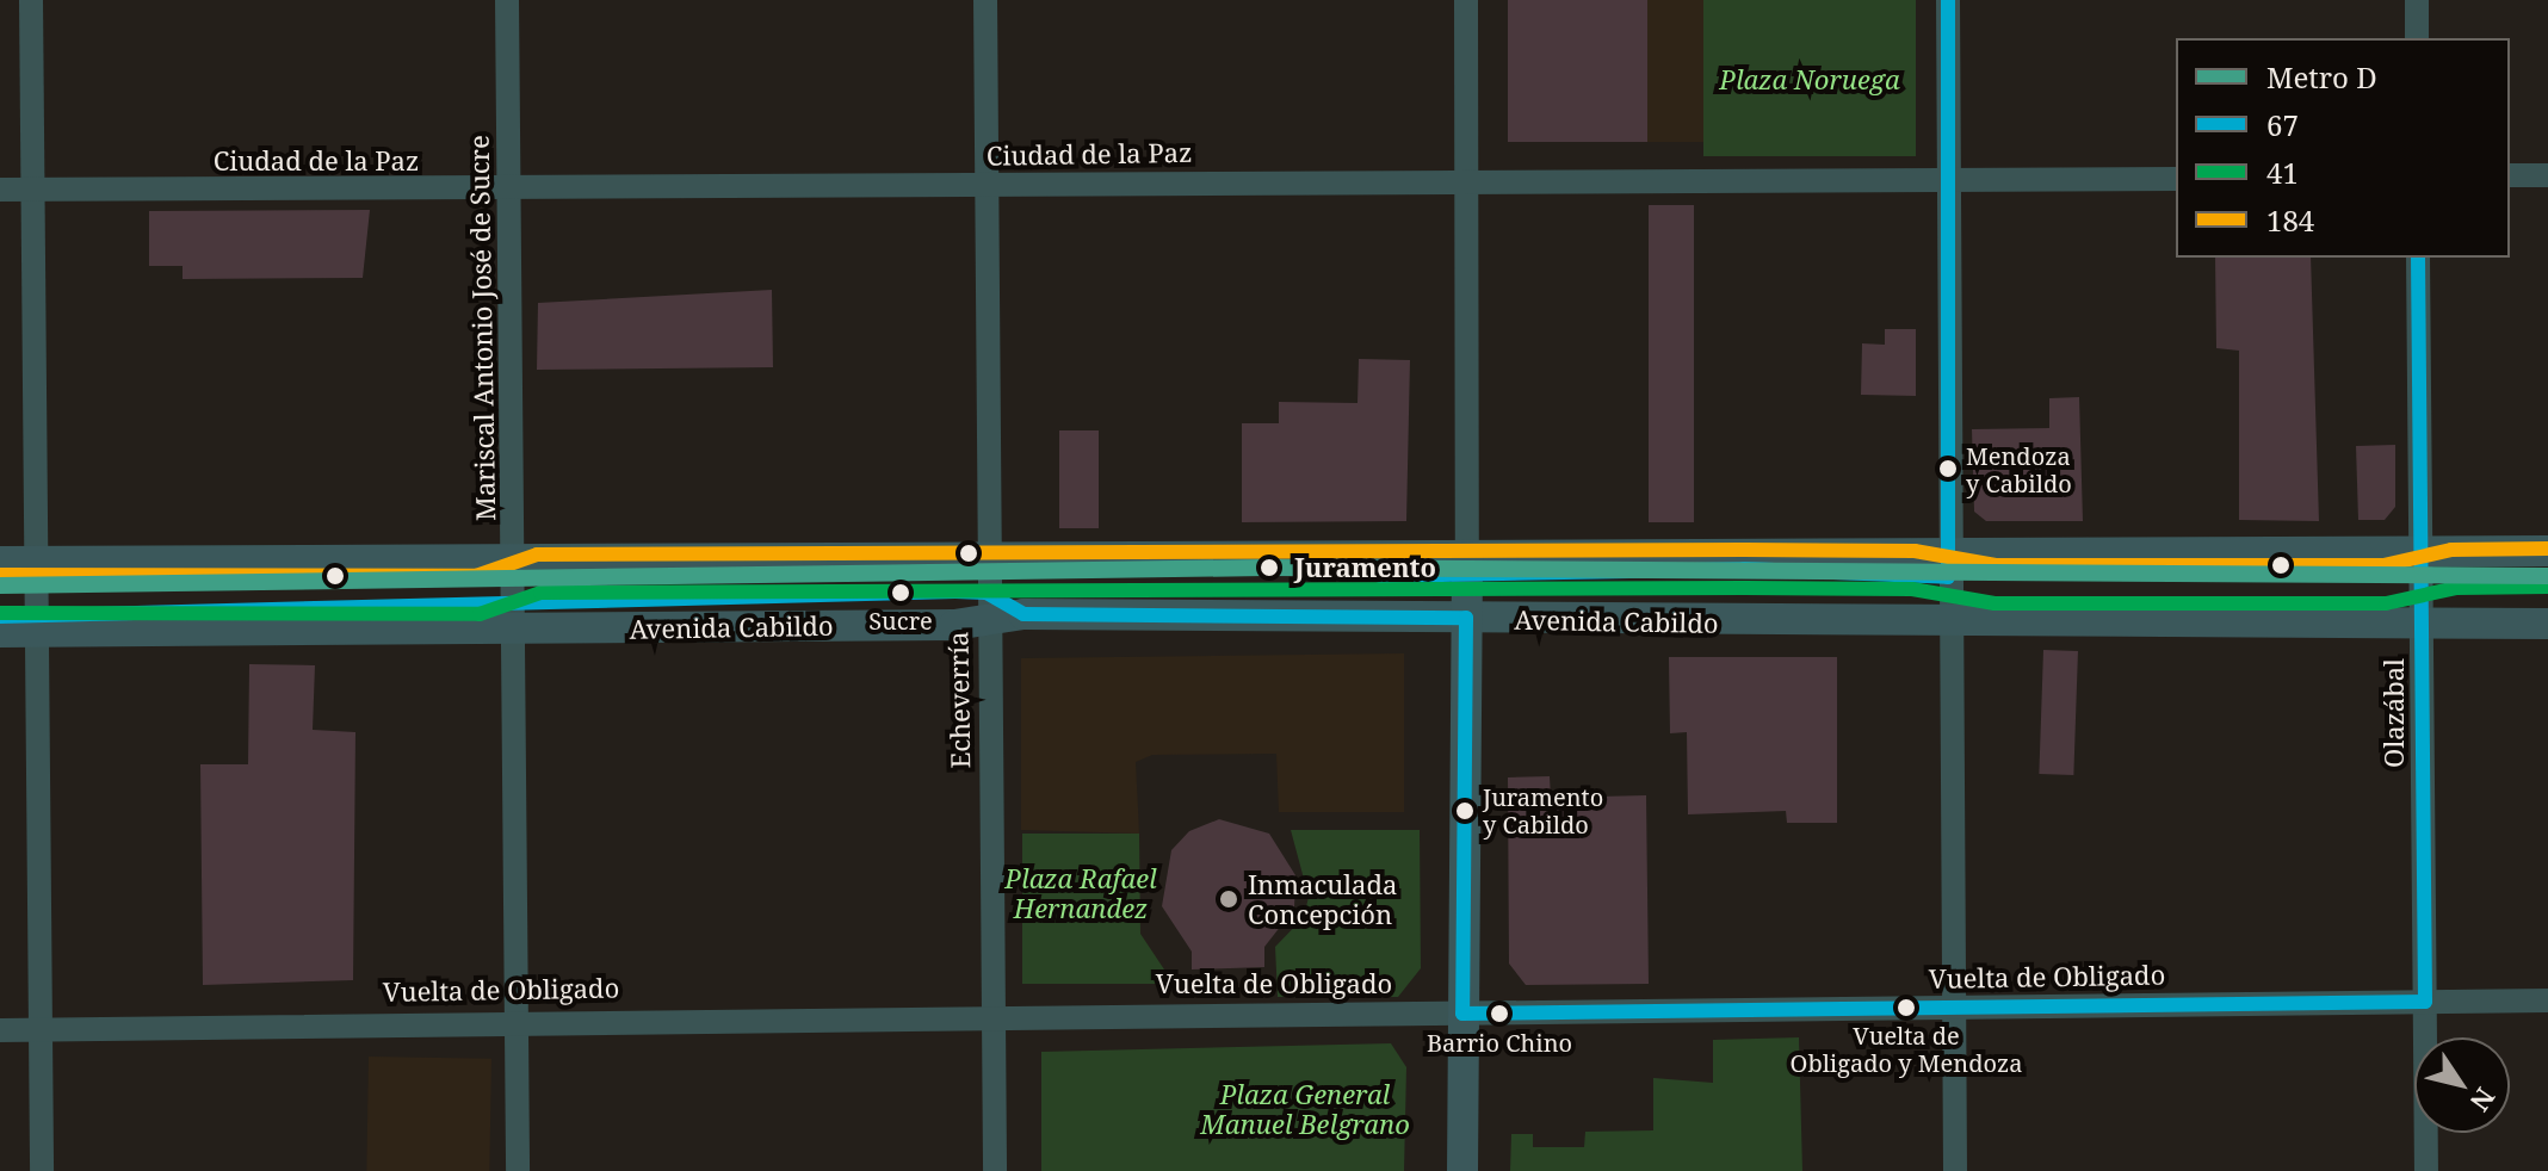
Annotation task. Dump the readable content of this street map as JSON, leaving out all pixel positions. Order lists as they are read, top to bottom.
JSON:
{
  "streets": {
    "main road": ["Avenida Cabildo"],
    "street": [
      "Ciudad de la Paz",
      "Mariscal Antonio José de Sucre",
      "Echeverría",
      "Olazábal",
      "Vuelta de Obligado"
    ]
  },
  "crossings": [
    ["Ciudad de la Paz", "Mariscal Antonio José de Sucre"],
    ["Ciudad de la Paz", "Echeverría"],
    ["Mariscal Antonio José de Sucre", "Avenida Cabildo"],
    ["Mariscal Antonio José de Sucre", "Vuelta de Obligado"],
    ["Avenida Cabildo", "Echeverría"],
    ["Avenida Cabildo", "Olazábal"],
    ["Echeverría", "Vuelta de Obligado"],
    ["Olazábal", "Vuelta de Obligado"]
  ],
  "parks": ["Plaza Noruega", "Plaza Rafael Hernandez", "Plaza General Manuel Belgrano"],
  "places": [
    "Mendoza y Cabildo",
    "Juramento",
    "Sucre",
    "Juramento y Cabildo",
    "Inmaculada Concepción",
    "Vuelta de Obligado y Mendoza",
    "Barrio Chino"
  ],
  "lines": [
    "transit line 67",
    "transit line 184",
    "metro line D",
    "transit line 41"
  ],
  "legend": [
    "Metro D",
    "67",
    "41",
    "184"
  ],
  "north": "bottom right"
}
